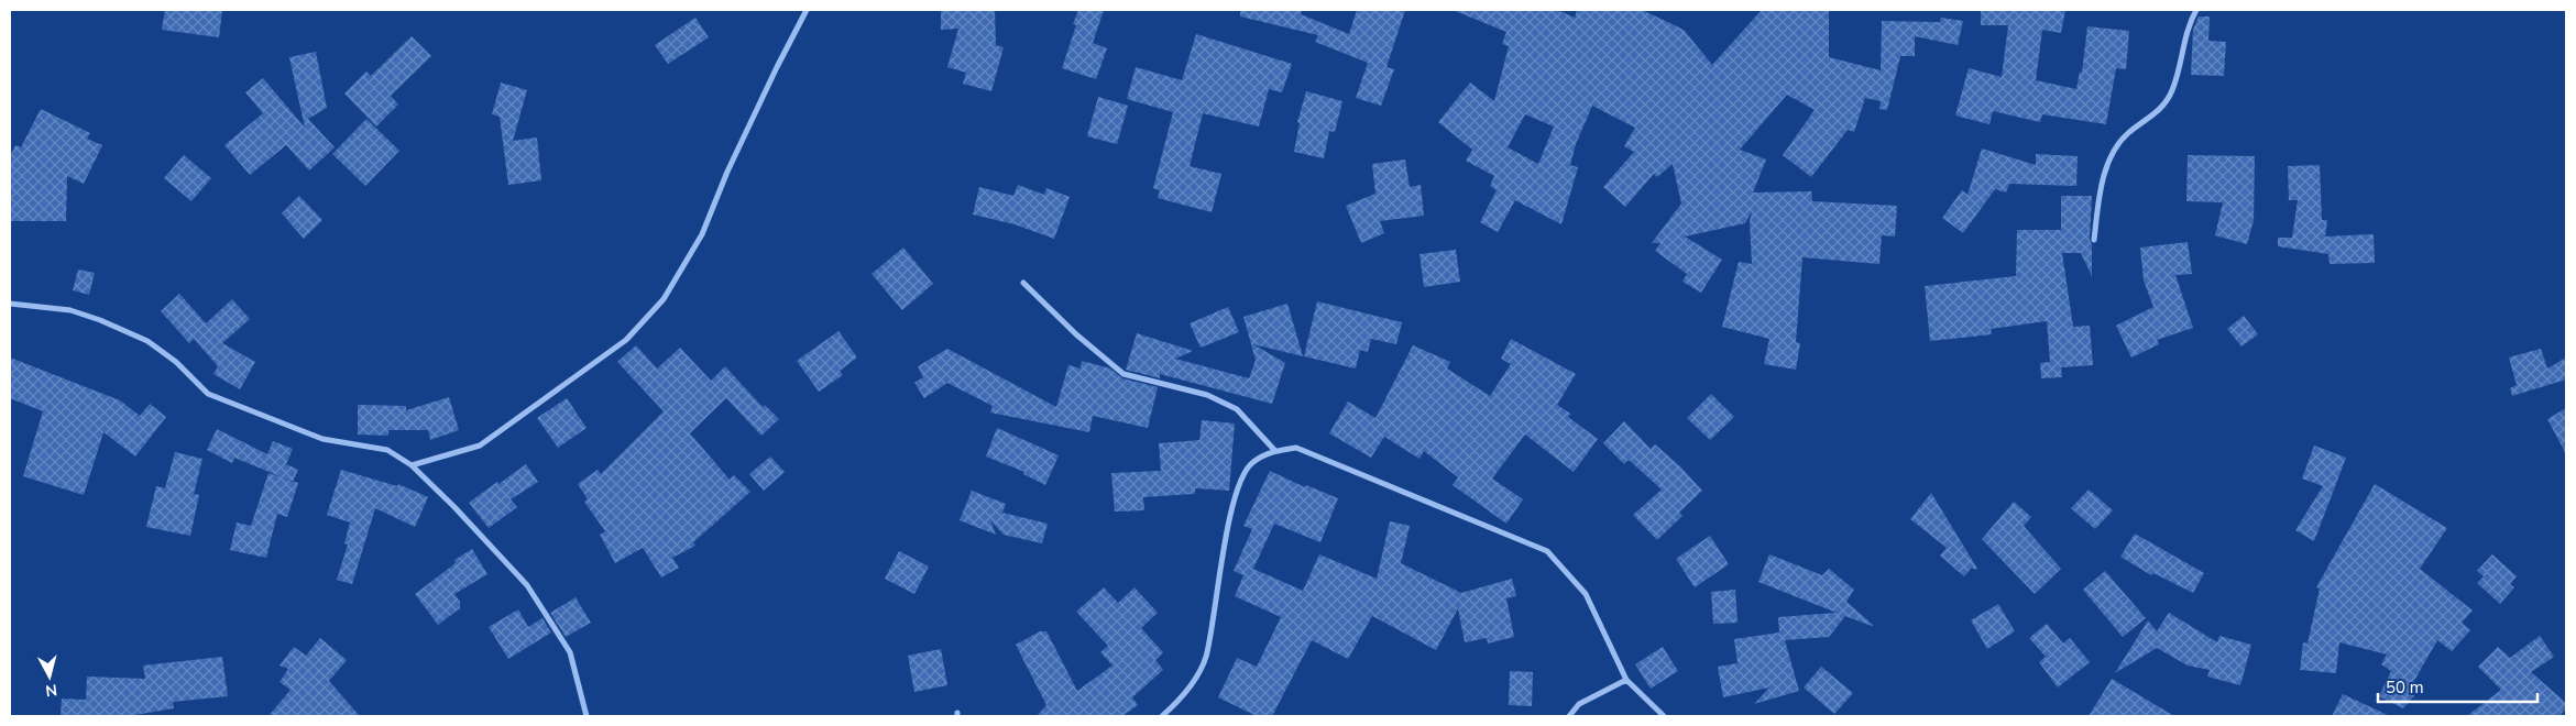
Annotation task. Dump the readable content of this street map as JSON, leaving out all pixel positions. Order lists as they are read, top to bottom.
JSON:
{
  "scale_bar": "50 m",
  "north": "bottom"
}
